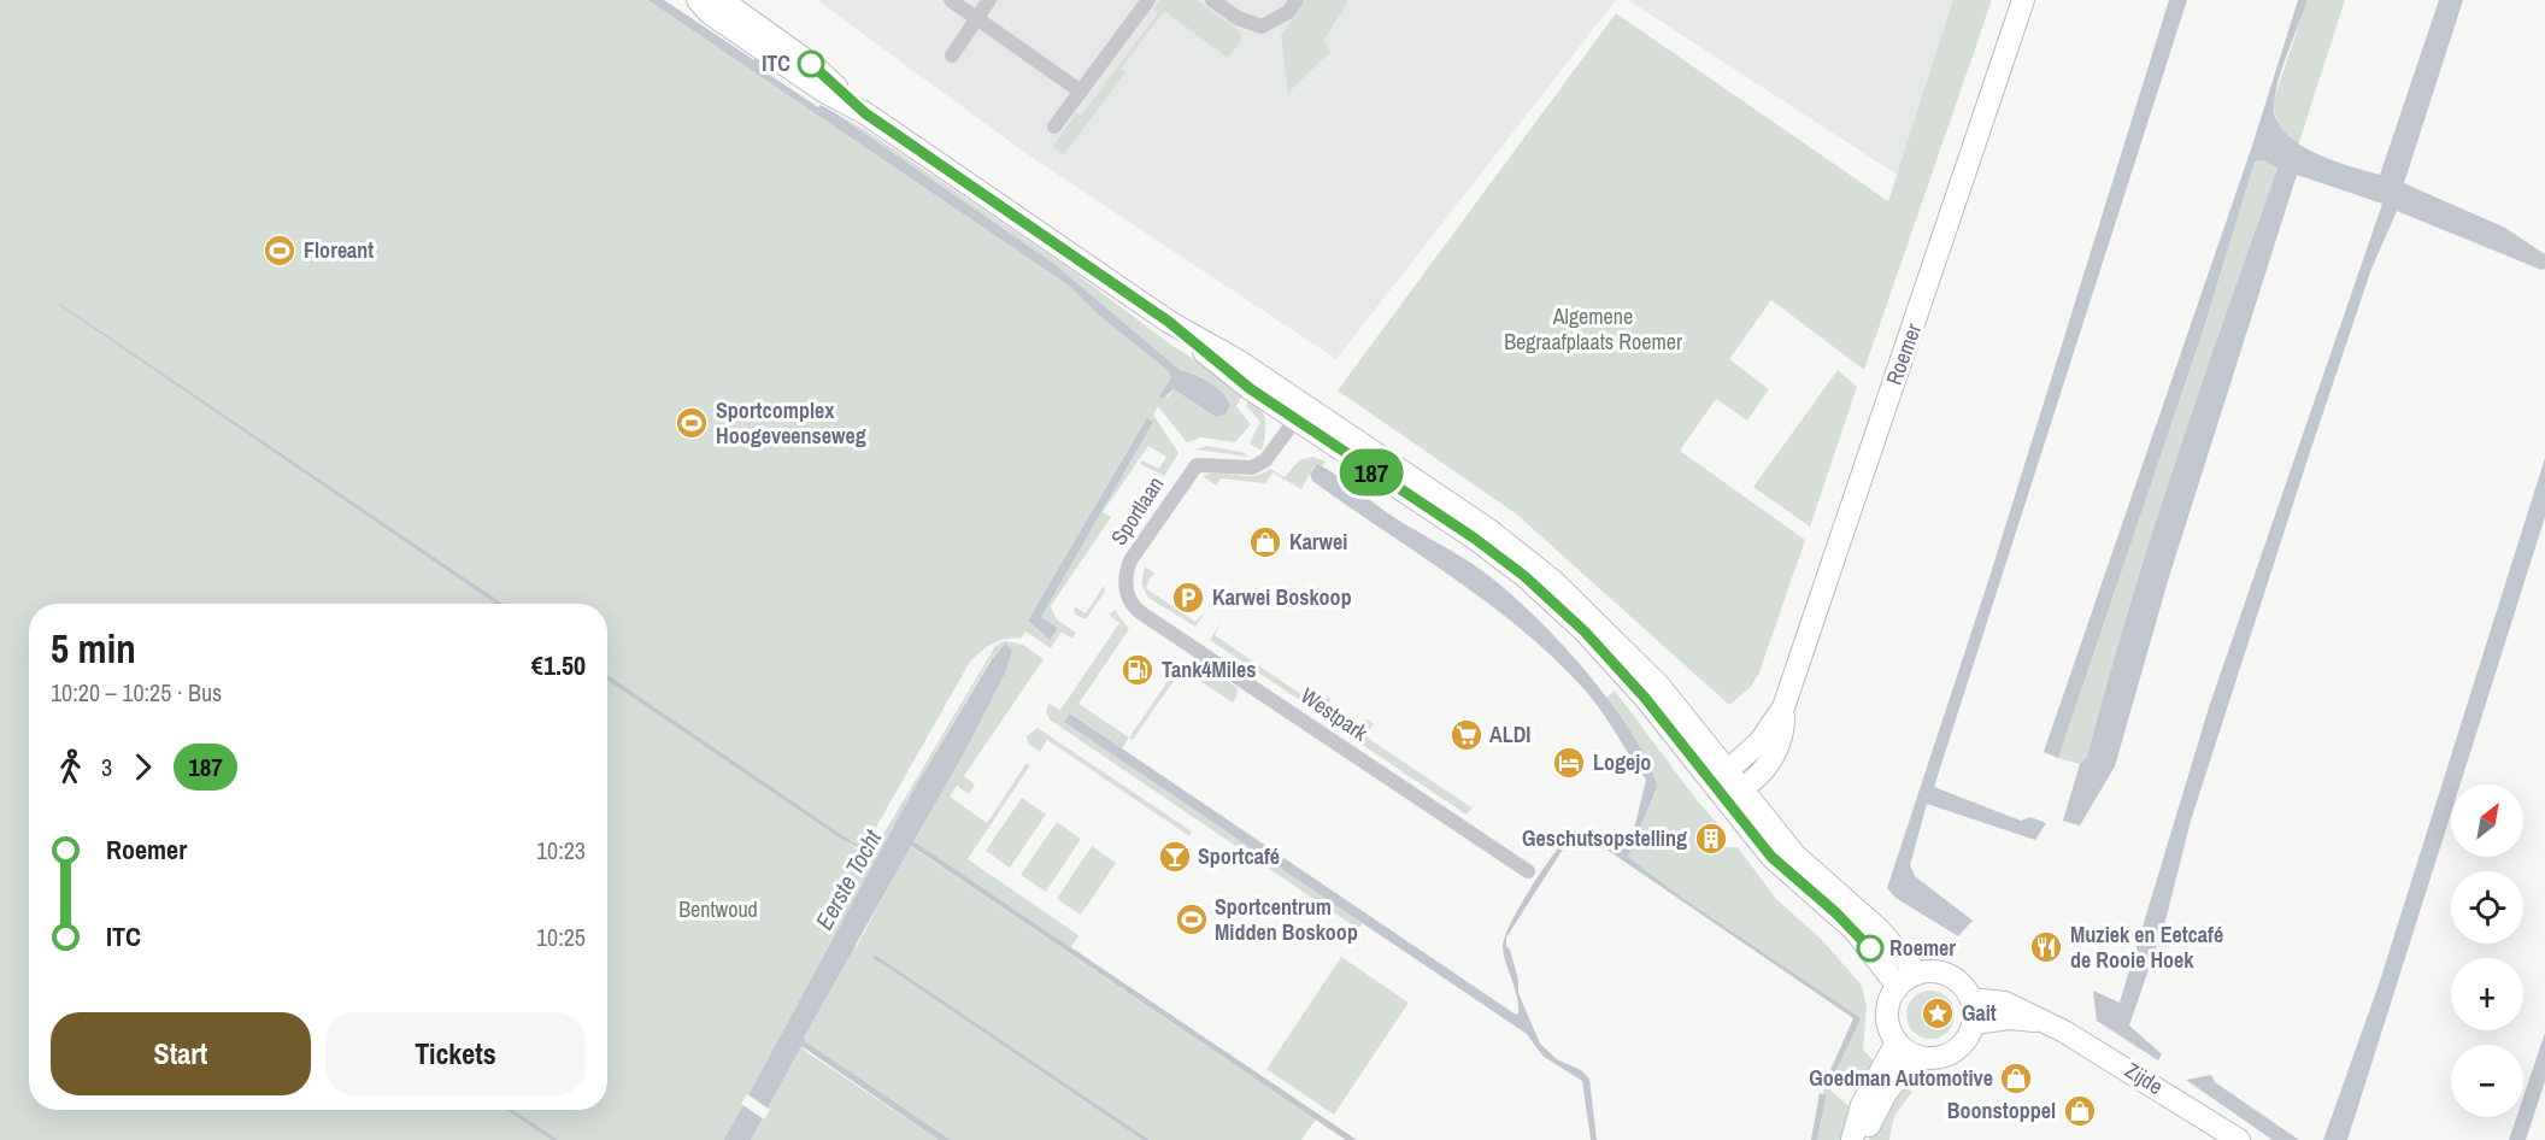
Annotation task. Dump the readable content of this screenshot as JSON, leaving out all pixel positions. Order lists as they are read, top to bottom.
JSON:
{
  "streets": {
    "main road": ["Roemer", "Zijde"],
    "street": ["Sportlaan", "Westpark"]
  },
  "crossings": [
    ["Sportlaan", "Westpark"]
  ],
  "water": ["Eerste Tocht"],
  "parks": ["Algemene Begraafplaats Roemer", "Bentwoud"],
  "places": {
    "other": ["ITC", "Roemer"],
    "sports": ["Floreant", "Sportcomplex Hoogeveenseweg", "Sportcentrum Midden Boskoop"],
    "shop": ["Karwei", "Goedman Automotive", "Boonstoppel"],
    "parking": ["Karwei Boskoop"],
    "fuel station": ["Tank4Miles"],
    "supermarket": ["ALDI"],
    "hotel": ["Logejo"],
    "building": ["Geschutsopstelling"],
    "bar": ["Sportcafé"],
    "restaurant": ["Muziek en Eetcafé de Rooie Hoek"],
    "place": ["Gait"]
  },
  "lines": ["bus line 187"],
  "north": "top right",
  "page": {
    "on_map": "187",
    "heading": ["5 min", "10:20 – 10:25 · Bus", "€1.50"],
    "legs": ["3", "187"],
    "map_buttons": ["+", "−"],
    "list": [
      {
        "name": "Roemer",
        "value": "10:23"
      },
      {
        "name": "ITC",
        "value": "10:25"
      }
    ],
    "buttons": ["Start", "Tickets"]
  }
}
